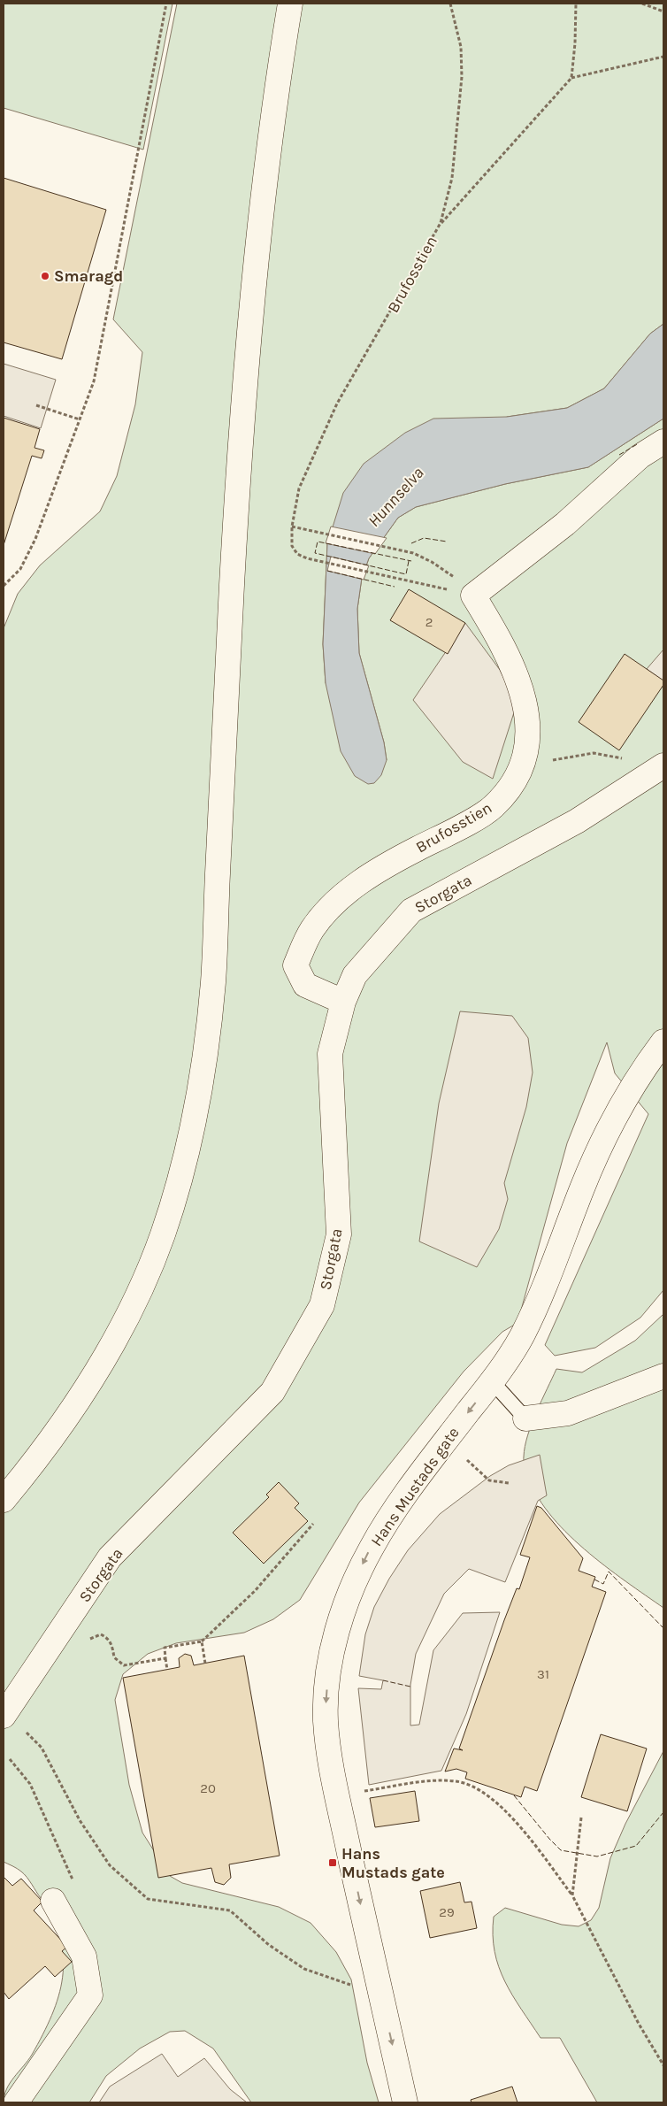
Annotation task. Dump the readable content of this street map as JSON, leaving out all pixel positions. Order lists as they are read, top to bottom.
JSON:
{
  "streets": {
    "main road": ["Brufosstien", "Storgata", "Hans Mustads gate"]
  },
  "crossings": [
    ["Brufosstien", "Storgata"]
  ],
  "one_way": ["Hans Mustads gate"],
  "water": ["Hunnselva"],
  "places": {
    "other": ["Smaragd"],
    "transit": ["Hans Mustads gate"]
  },
  "house_numbers": [
    "2",
    "31",
    "20",
    "29"
  ]
}
